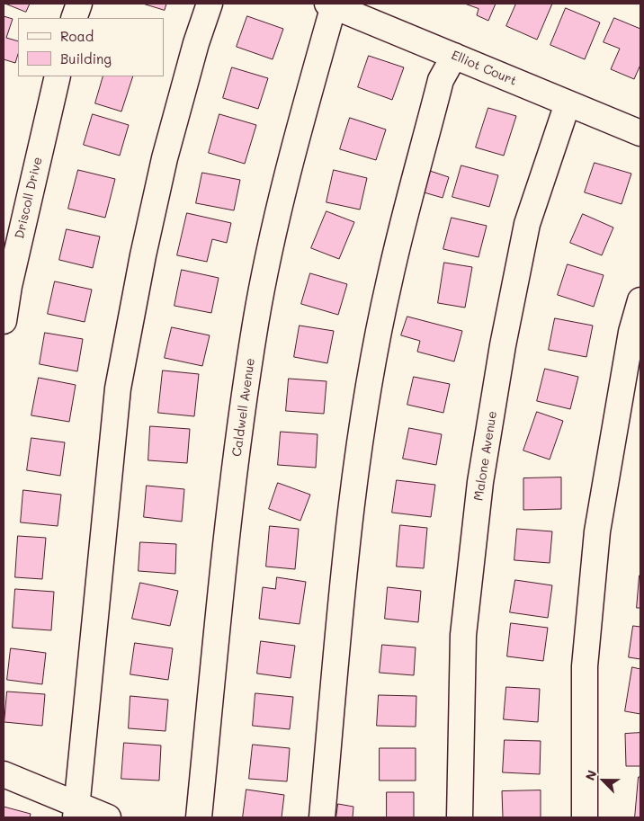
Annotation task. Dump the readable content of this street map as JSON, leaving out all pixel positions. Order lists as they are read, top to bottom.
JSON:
{
  "streets": {
    "street": [
      "Elliot Court",
      "Driscoll Drive",
      "Caldwell Avenue",
      "Malone Avenue"
    ]
  },
  "crossings": [
    ["Elliot Court", "Caldwell Avenue"],
    ["Elliot Court", "Malone Avenue"]
  ],
  "legend": ["Road", "Building"],
  "north": "top left"
}
